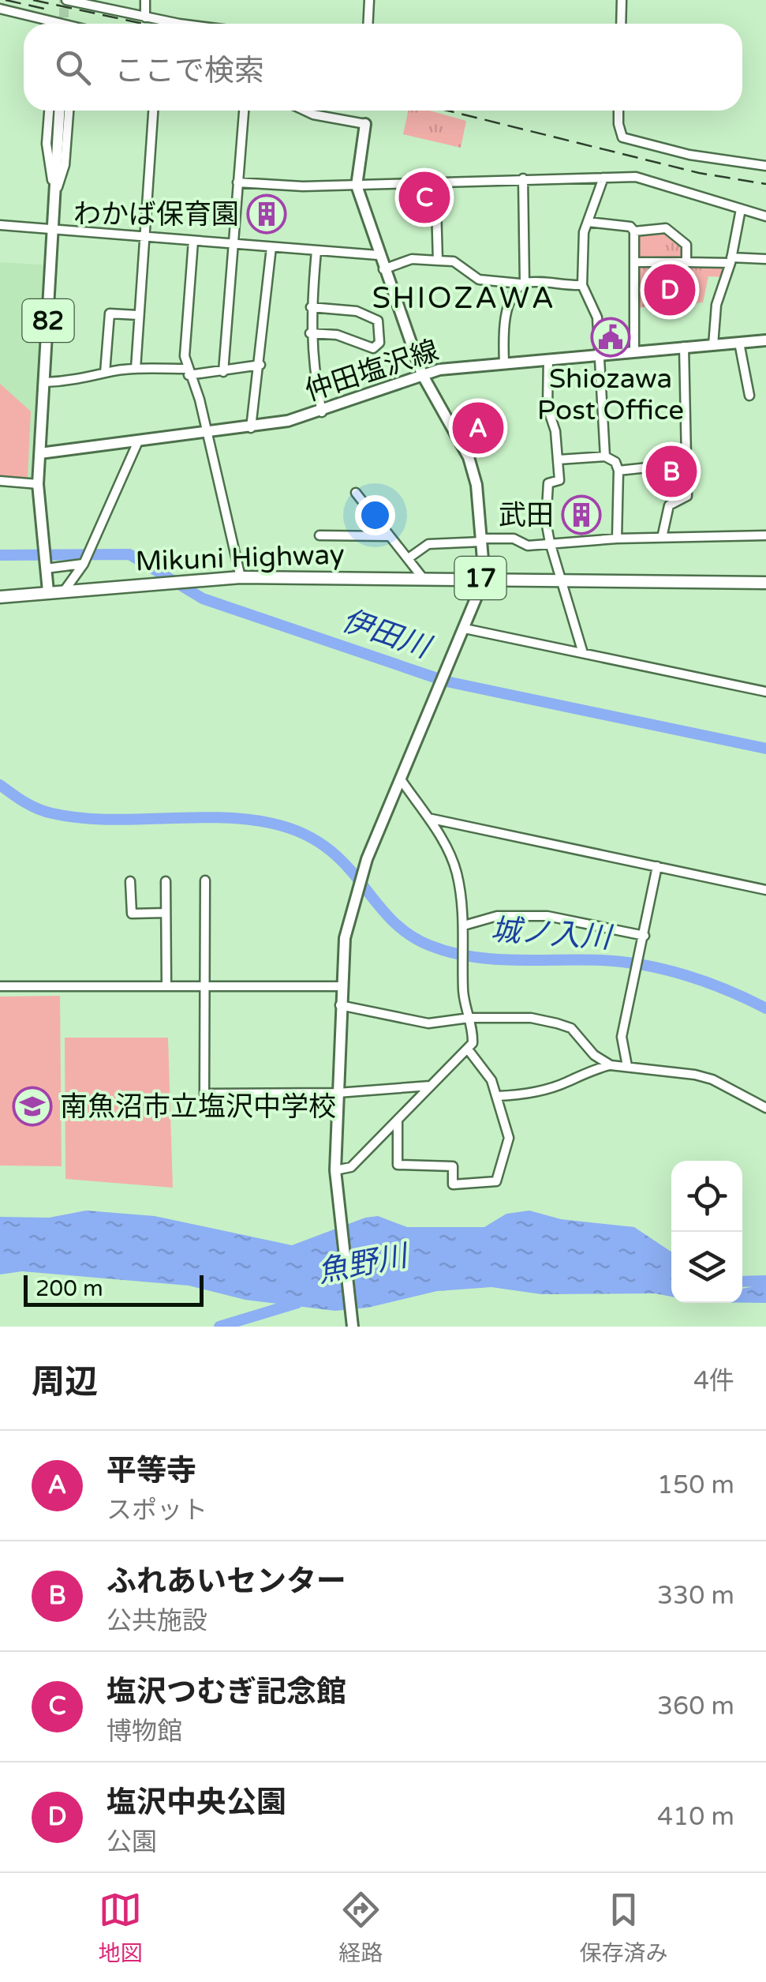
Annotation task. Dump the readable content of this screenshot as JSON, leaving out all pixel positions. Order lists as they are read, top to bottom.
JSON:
{
  "streets": {
    "highway": ["Mikuni Highway", "17"],
    "main road": ["82", "仲田塩沢線"]
  },
  "crossings": [
    ["82", "仲田塩沢線"],
    ["82", "Mikuni Highway"]
  ],
  "districts": ["SHIOZAWA"],
  "water": ["伊田川", "城ノ入川", "魚野川"],
  "places": {
    "building": ["わかば保育園", "武田"],
    "public building": ["Shiozawa Post Office"],
    "school or university": ["南魚沼市立塩沢中学校"]
  },
  "scale_bar": "200 m",
  "page": {
    "search": "ここで検索",
    "pins": [
      "C",
      "D",
      "A",
      "B"
    ],
    "scale": "200 m",
    "heading": ["周辺", "4件"],
    "list": [
      {
        "mark": "A",
        "name": "平等寺",
        "note": "スポット",
        "value": "150 m"
      },
      {
        "mark": "B",
        "name": "ふれあいセンター",
        "note": "公共施設",
        "value": "330 m"
      },
      {
        "mark": "C",
        "name": "塩沢つむぎ記念館",
        "note": "博物館",
        "value": "360 m"
      },
      {
        "mark": "D",
        "name": "塩沢中央公園",
        "note": "公園",
        "value": "410 m"
      }
    ],
    "nav": ["地図", "経路", "保存済み"]
  }
}
